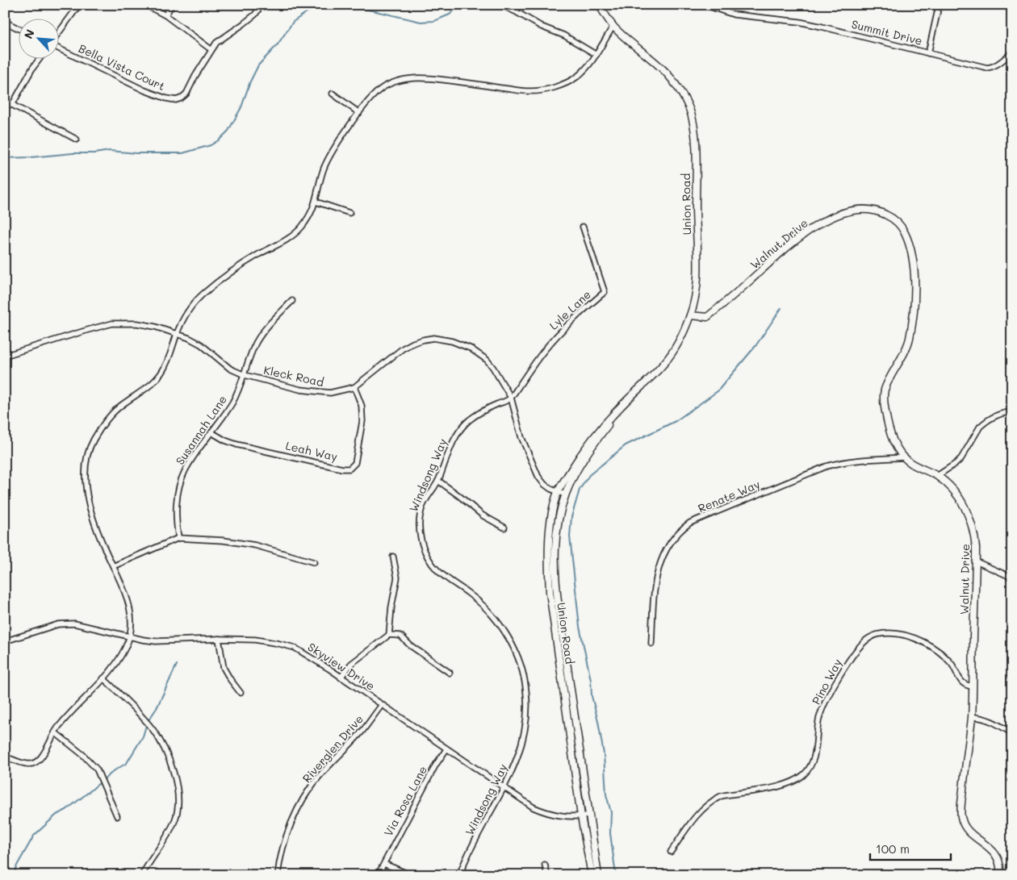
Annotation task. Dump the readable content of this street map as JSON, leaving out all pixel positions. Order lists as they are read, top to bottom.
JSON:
{
  "streets": {
    "main road": ["Union Road", "Walnut Drive"],
    "street": [
      "Summit Drive",
      "Bella Vista Court",
      "Lyle Lane",
      "Kleck Road",
      "Susannah Lane",
      "Leah Way",
      "Windsong Way",
      "Renate Way",
      "Skyview Drive",
      "Pino Way",
      "Riverglen Drive",
      "Via Rosa Lane"
    ]
  },
  "crossings": [
    ["Union Road", "Walnut Drive"],
    ["Union Road", "Kleck Road"],
    ["Union Road", "Skyview Drive"],
    ["Walnut Drive", "Renate Way"],
    ["Walnut Drive", "Pino Way"],
    ["Lyle Lane", "Kleck Road"],
    ["Lyle Lane", "Windsong Way"],
    ["Kleck Road", "Susannah Lane"],
    ["Kleck Road", "Leah Way"],
    ["Kleck Road", "Windsong Way"],
    ["Susannah Lane", "Leah Way"],
    ["Windsong Way", "Skyview Drive"],
    ["Skyview Drive", "Riverglen Drive"],
    ["Skyview Drive", "Via Rosa Lane"]
  ],
  "scale_bar": "100 m",
  "north": "top left"
}
